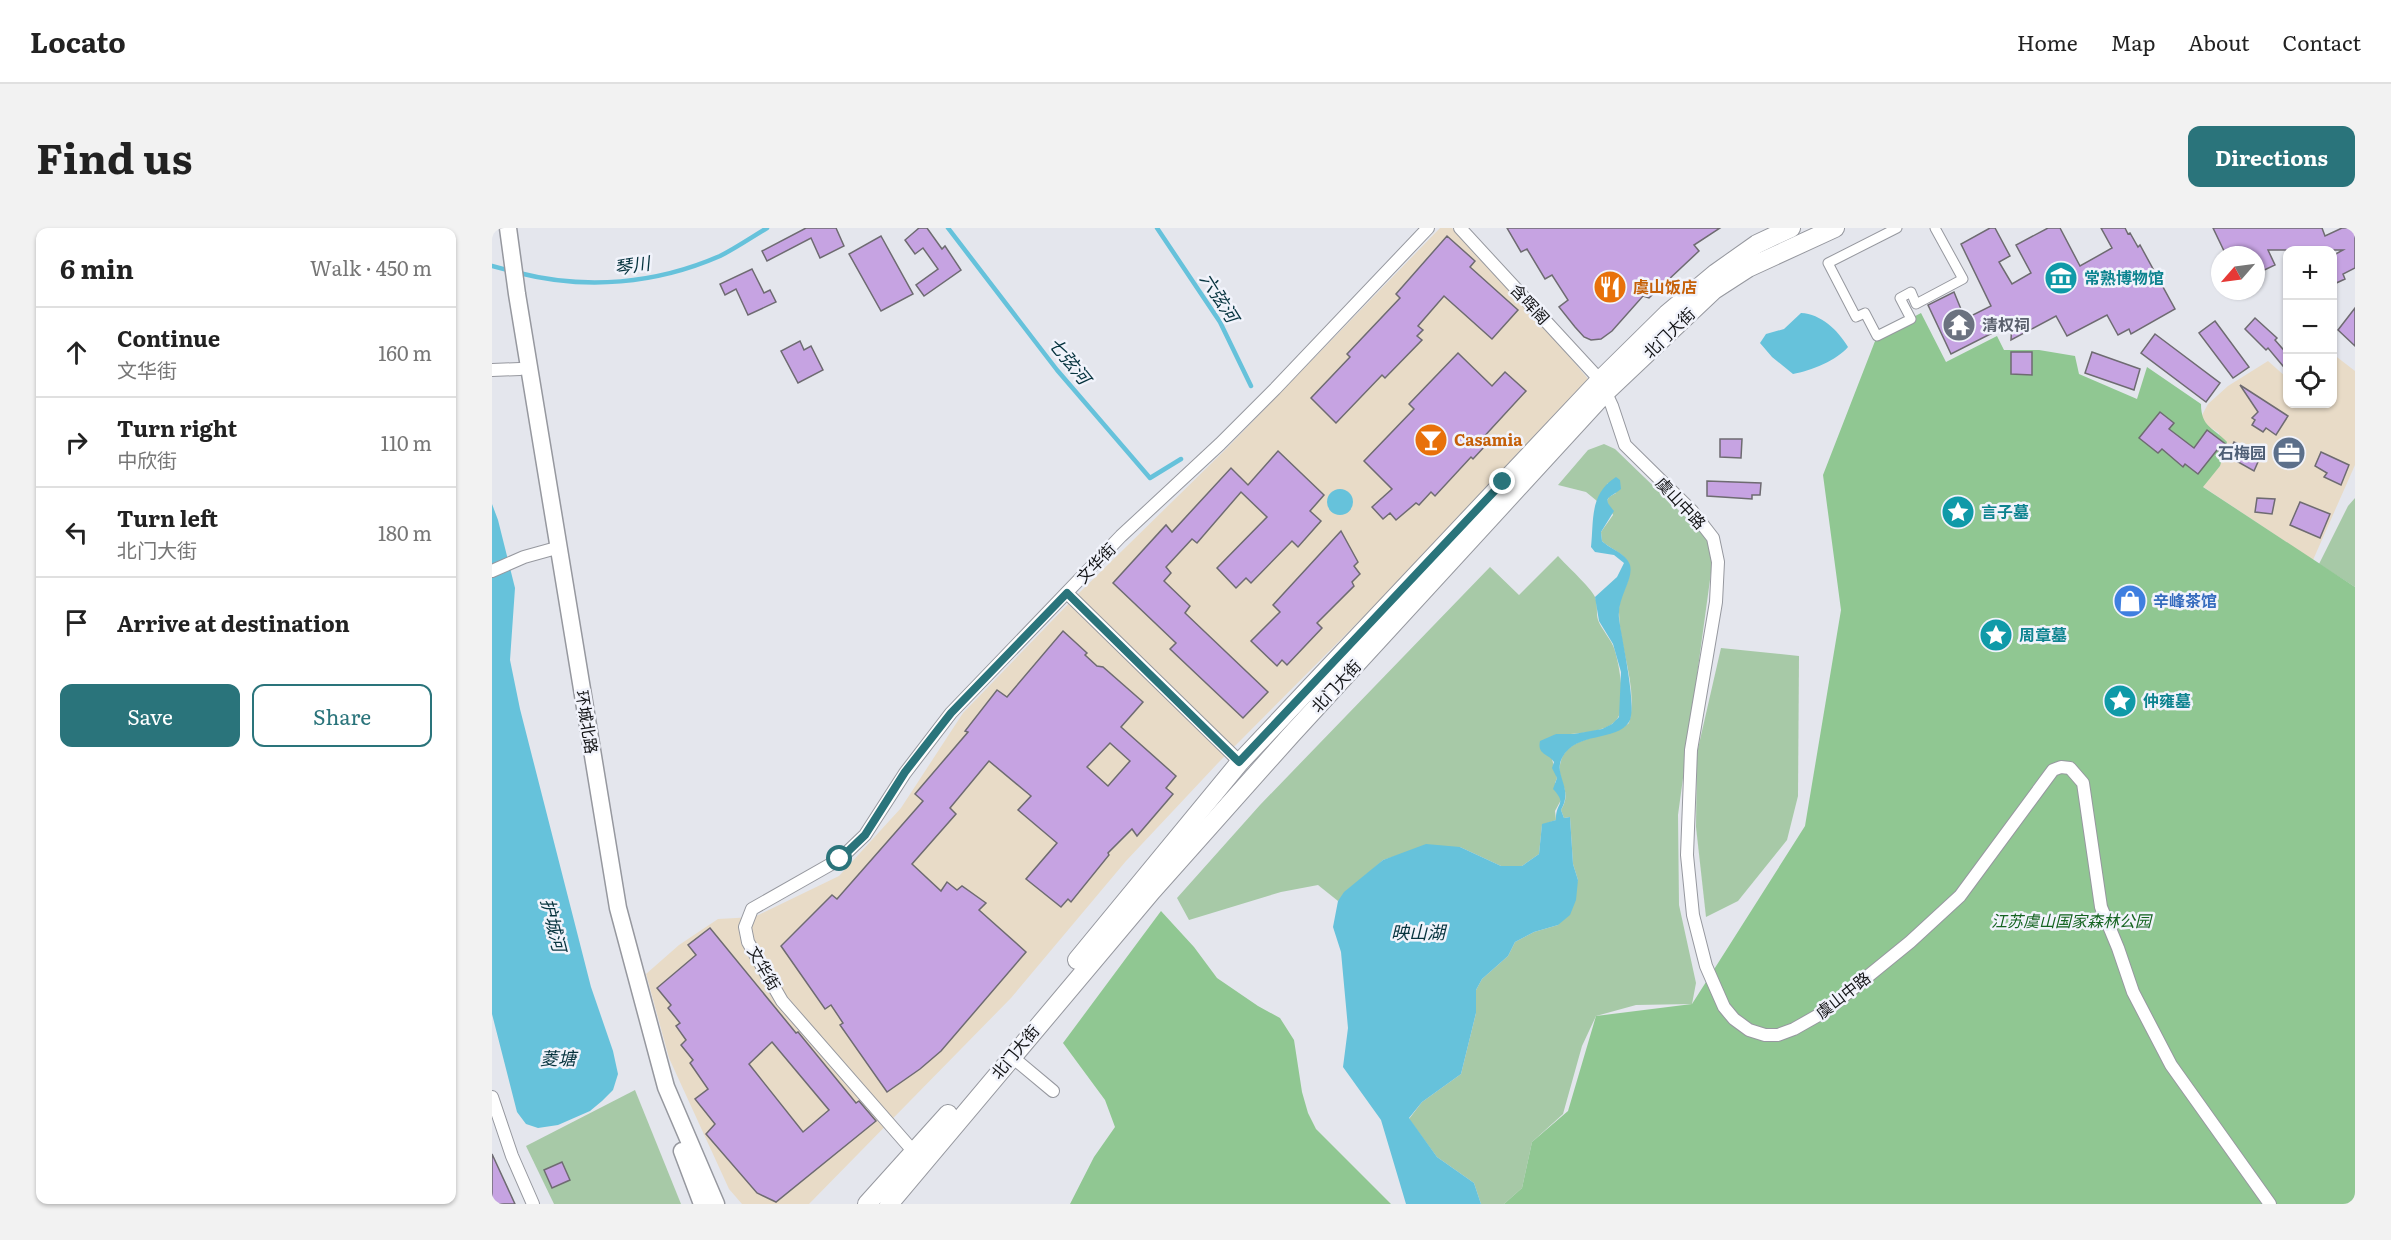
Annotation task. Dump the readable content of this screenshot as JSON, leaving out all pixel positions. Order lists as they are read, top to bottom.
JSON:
{
  "streets": {
    "main road": ["北门大街", "环城北路"],
    "street": ["含晖阁", "虞山中路", "文华街"]
  },
  "crossings": [
    ["含晖阁", "北门大街"],
    ["含晖阁", "虞山中路"],
    ["北门大街", "虞山中路"],
    ["北门大街", "文华街"]
  ],
  "water": [
    "琴川",
    "六弦河",
    "七弦河",
    "护城河",
    "映山湖",
    "菱塘"
  ],
  "parks": ["江苏虞山国家森林公园"],
  "places": {
    "museum": ["常熟博物馆"],
    "restaurant": ["虞山饭店"],
    "temple": ["清权祠"],
    "bar": ["Casamia"],
    "office": ["石梅园"],
    "place": ["言子墓", "周章墓", "仲雍墓"],
    "shop": ["辛峰茶馆"]
  },
  "north": "bottom left",
  "page": {
    "header": "Locato",
    "nav": [
      "Home",
      "Map",
      "About",
      "Contact"
    ],
    "title": "Find us",
    "buttons": [
      "Directions",
      ["Save", "Share"]
    ],
    "heading": ["6 min", "Walk · 450 m"],
    "map_buttons": ["+", "−"],
    "list": [
      ["Continue", "文华街", "160 m"],
      ["Turn right", "中欣街", "110 m"],
      ["Turn left", "北门大街", "180 m"],
      "Arrive at destination"
    ]
  }
}
